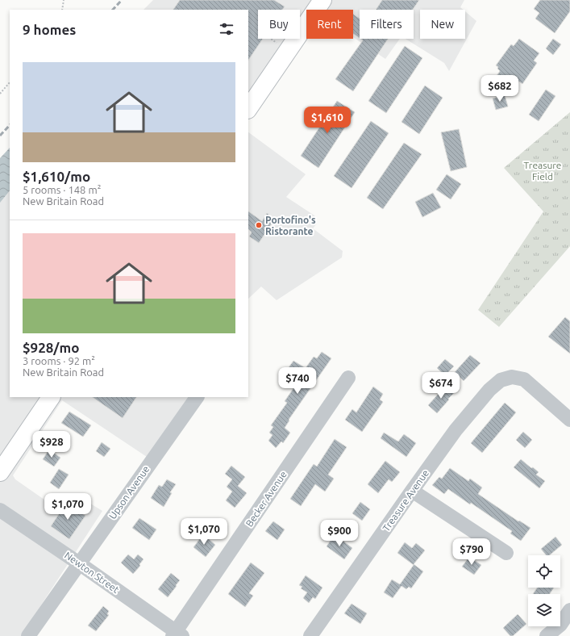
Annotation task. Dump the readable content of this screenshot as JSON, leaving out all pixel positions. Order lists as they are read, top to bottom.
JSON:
{
  "streets": {
    "street": [
      "Upson Avenue",
      "Becker Avenue",
      "Treasure Avenue",
      "Newton Street"
    ]
  },
  "crossings": [
    ["Upson Avenue", "Newton Street"],
    ["Becker Avenue", "Newton Street"]
  ],
  "parks": ["Treasure Field"],
  "places": ["Portofino's Ristorante"],
  "page": {
    "chip": [
      "Buy",
      "Rent",
      "Filters",
      "New"
    ],
    "heading": "9 homes",
    "list": [
      {
        "name": "$1,610/mo",
        "note": "5 rooms · 148 m² · New Britain Road"
      },
      {
        "name": "$928/mo",
        "note": "3 rooms · 92 m² · New Britain Road"
      }
    ],
    "price": [
      "$682",
      "$1,610",
      "$740",
      "$674",
      "$928",
      "$1,070",
      "$1,070",
      "$900",
      "$790"
    ]
  }
}
